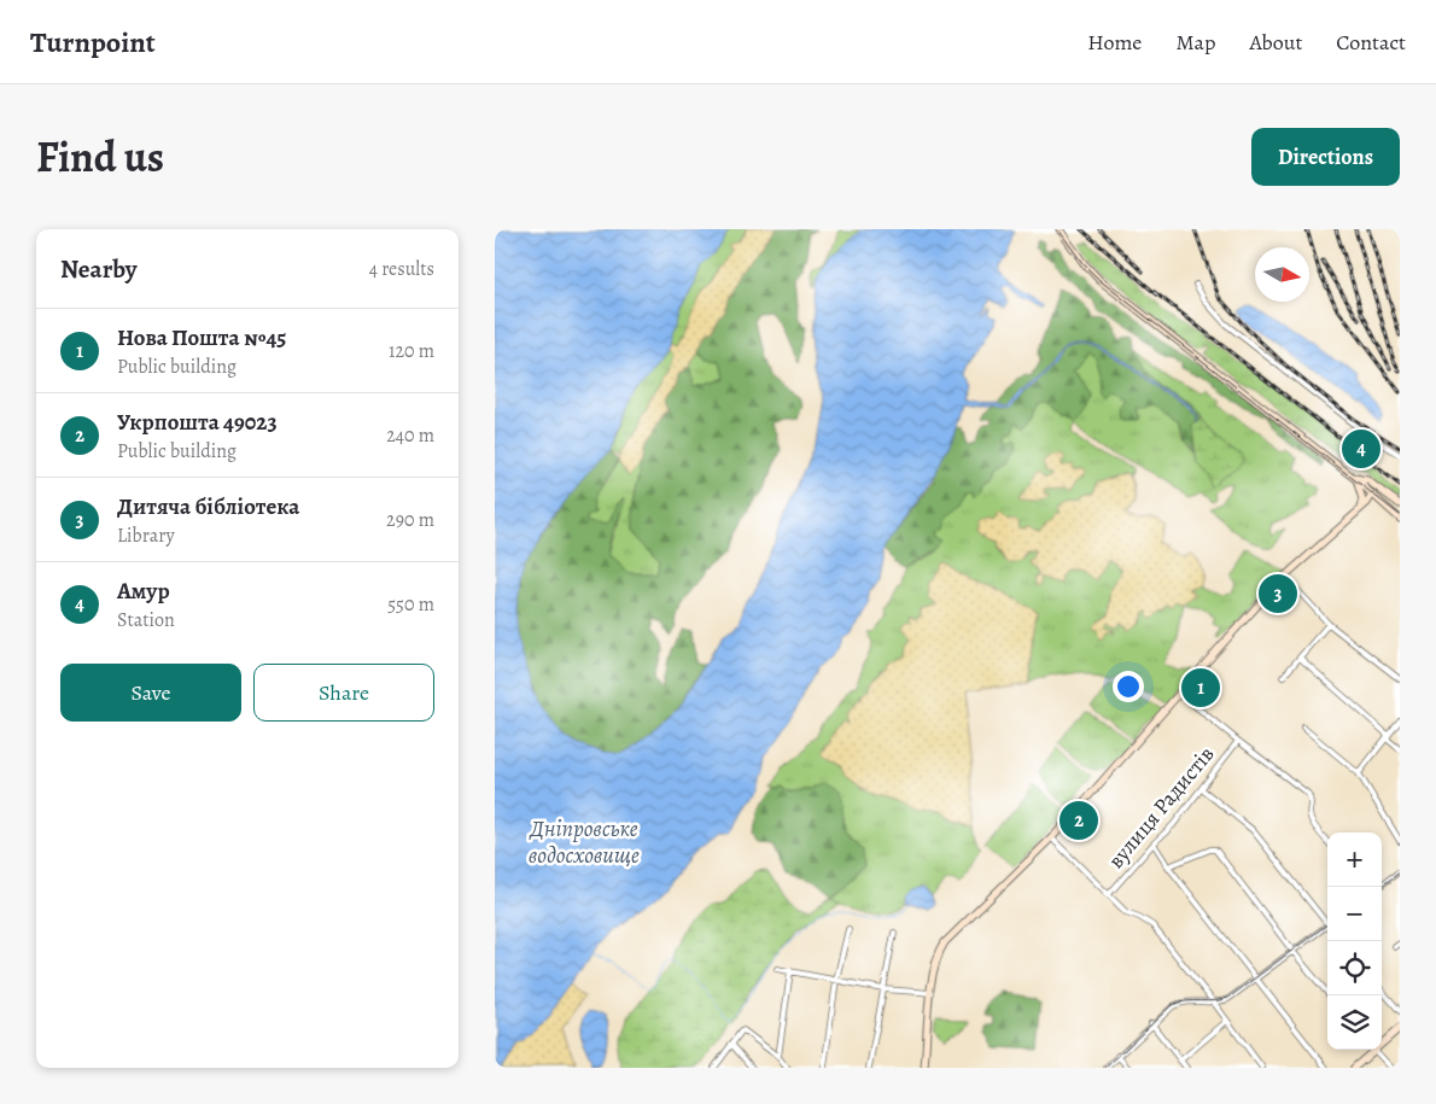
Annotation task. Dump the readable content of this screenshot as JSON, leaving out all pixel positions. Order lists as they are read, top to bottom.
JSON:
{
  "streets": {
    "street": ["вулиця Радистів"]
  },
  "water": ["Дніпровське водосховище"],
  "north": "right",
  "page": {
    "header": "Turnpoint",
    "nav": [
      "Home",
      "Map",
      "About",
      "Contact"
    ],
    "title": "Find us",
    "buttons": [
      "Directions",
      ["Save", "Share"]
    ],
    "heading": ["Nearby", "4 results"],
    "list": [
      {
        "mark": "1",
        "name": "Нова Пошта №45",
        "note": "Public building",
        "value": "120 m"
      },
      {
        "mark": "2",
        "name": "Укрпошта 49023",
        "note": "Public building",
        "value": "240 m"
      },
      {
        "mark": "3",
        "name": "Дитяча бібліотека",
        "note": "Library",
        "value": "290 m"
      },
      {
        "mark": "4",
        "name": "Амур",
        "note": "Station",
        "value": "550 m"
      }
    ],
    "pins": [
      "4",
      "3",
      "1",
      "2"
    ],
    "map_buttons": ["+", "−"]
  }
}
